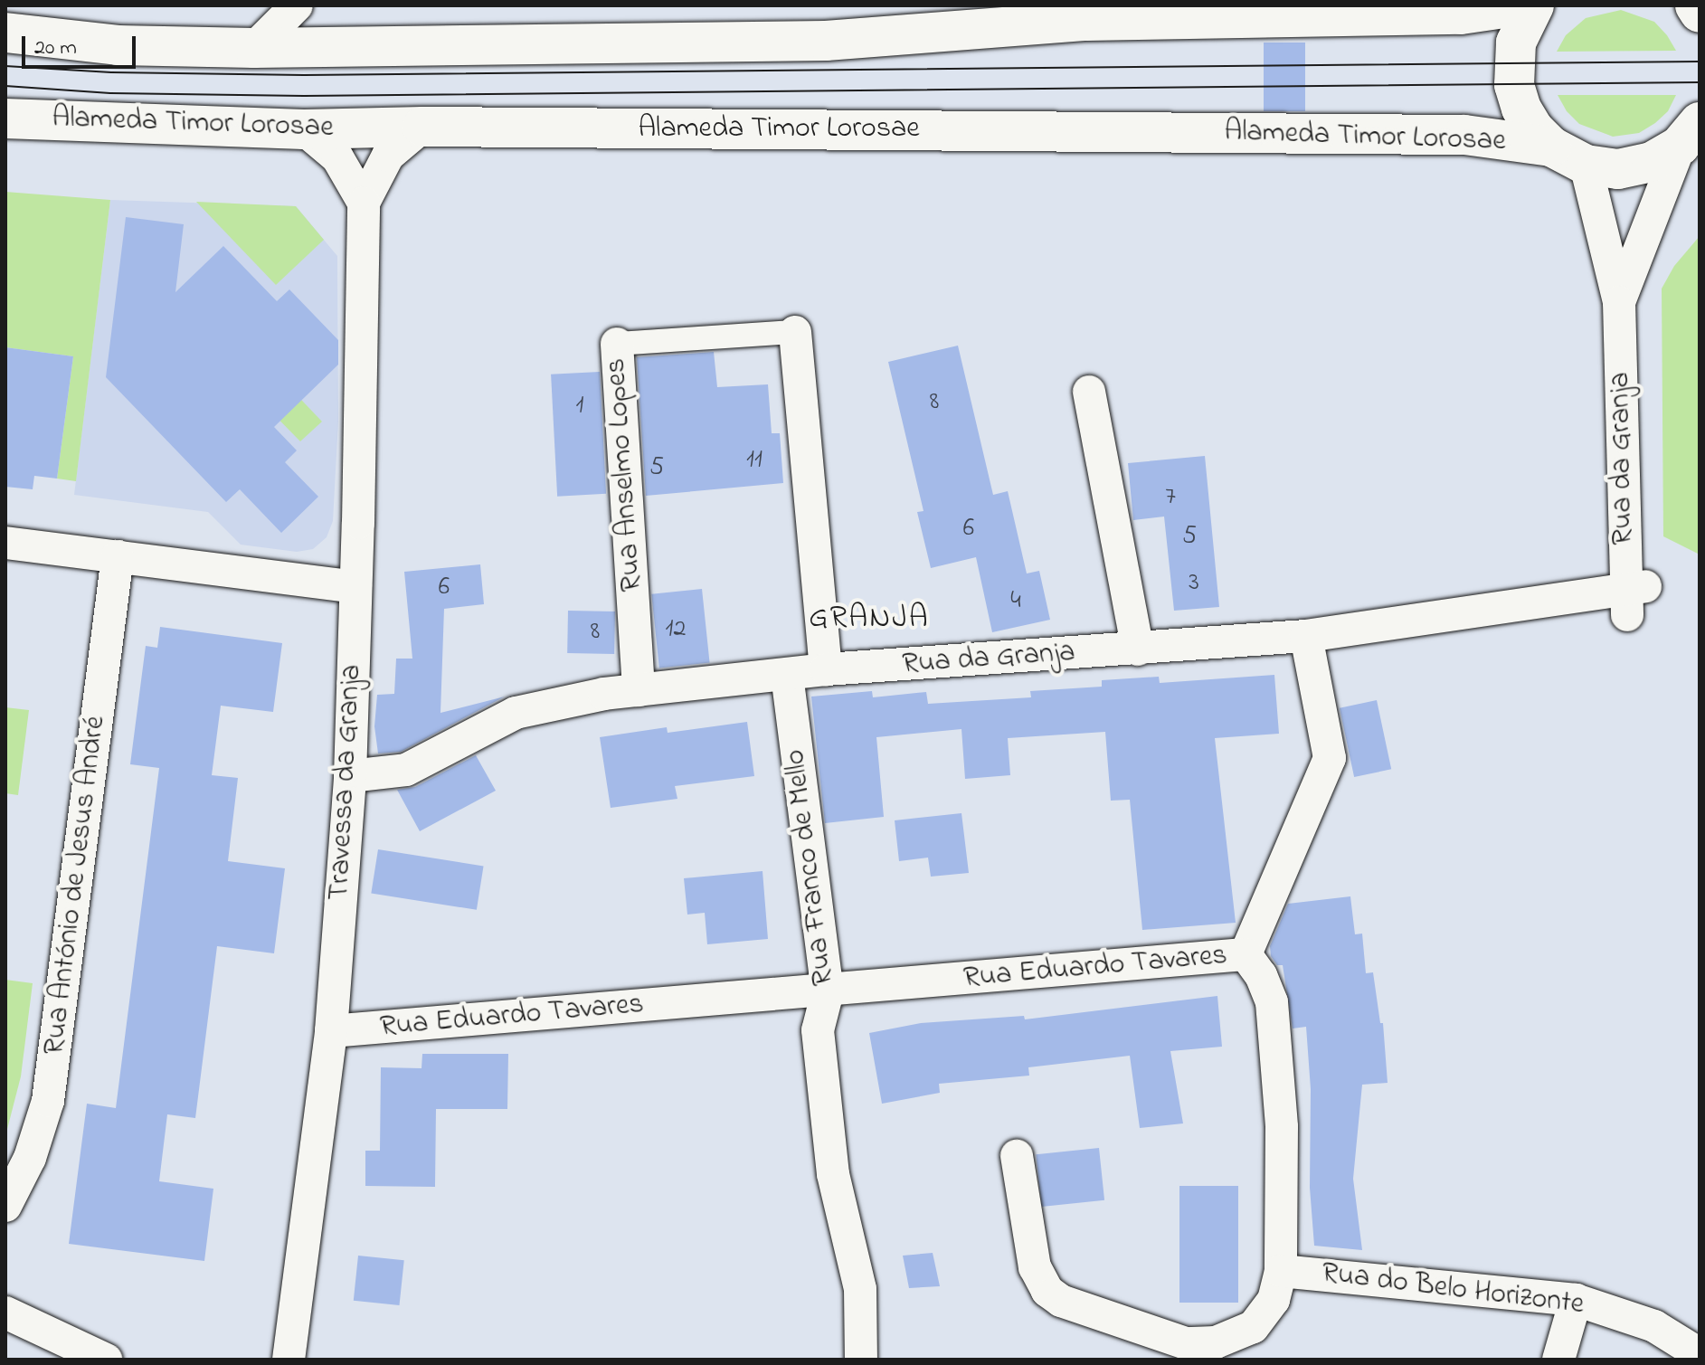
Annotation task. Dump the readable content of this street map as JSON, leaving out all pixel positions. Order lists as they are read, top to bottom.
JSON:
{
  "streets": {
    "main road": ["Alameda Timor Lorosae"],
    "street": [
      "Rua da Granja",
      "Rua Anselmo Lopes",
      "Travessa da Granja",
      "Rua Franco de Mello",
      "Rua António de Jesus André",
      "Rua Eduardo Tavares",
      "Rua do Belo Horizonte"
    ]
  },
  "crossings": [
    ["Alameda Timor Lorosae", "Travessa da Granja"],
    ["Rua da Granja", "Rua Anselmo Lopes"],
    ["Rua da Granja", "Travessa da Granja"],
    ["Rua da Granja", "Rua Franco de Mello"],
    ["Travessa da Granja", "Rua Eduardo Tavares"],
    ["Rua Franco de Mello", "Rua Eduardo Tavares"],
    ["Rua Eduardo Tavares", "Rua do Belo Horizonte"]
  ],
  "districts": ["GRANJA"],
  "house_numbers": [
    "8",
    "1",
    "11",
    "5",
    "7",
    "6",
    "5",
    "3",
    "6",
    "4",
    "12",
    "8"
  ],
  "scale_bar": "20 m"
}
